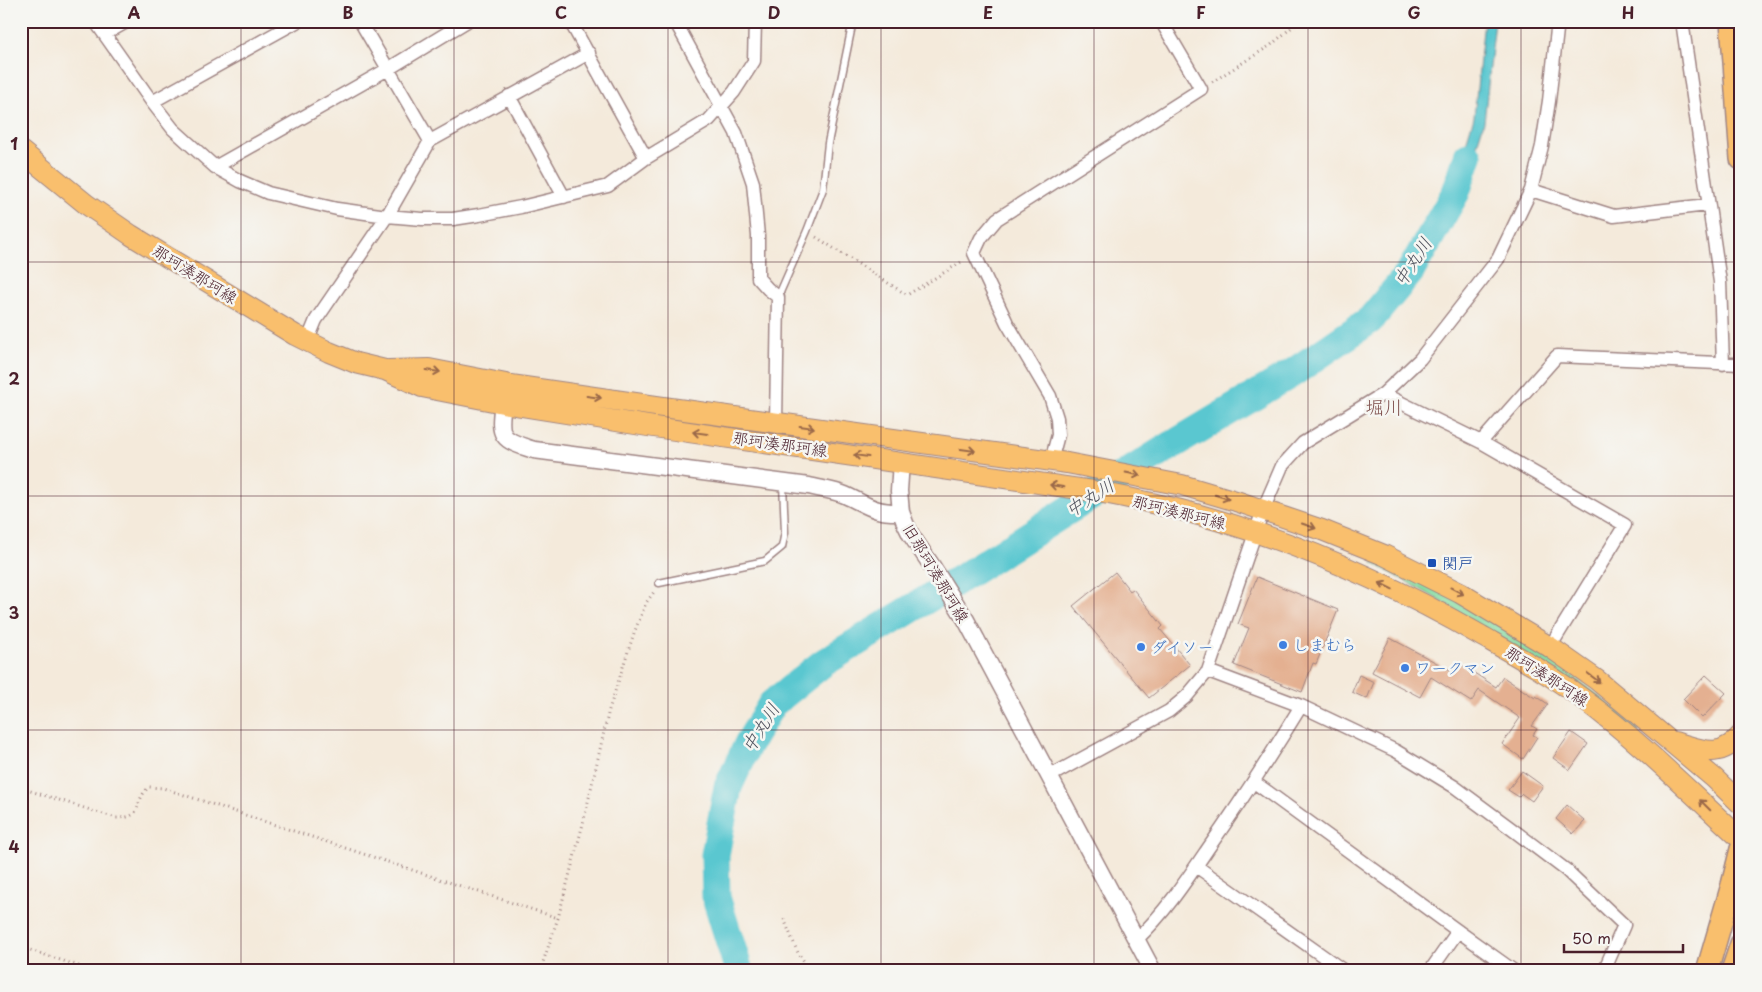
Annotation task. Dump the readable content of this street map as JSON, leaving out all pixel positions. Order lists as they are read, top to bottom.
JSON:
{
  "streets": {
    "main road": ["那珂湊那珂線"],
    "street": ["旧那珂湊那珂線"]
  },
  "crossings": [
    ["那珂湊那珂線", "旧那珂湊那珂線"]
  ],
  "districts": ["堀川"],
  "water": ["中丸川"],
  "places": {
    "transit": ["関戸"],
    "other": ["しまむら", "ダイソー", "ワークマン"]
  },
  "scale_bar": "50 m",
  "grid": {
    "columns": [
      "A",
      "B",
      "C",
      "D",
      "E",
      "F",
      "G",
      "H"
    ],
    "rows": [
      "1",
      "2",
      "3",
      "4"
    ]
  }
}
